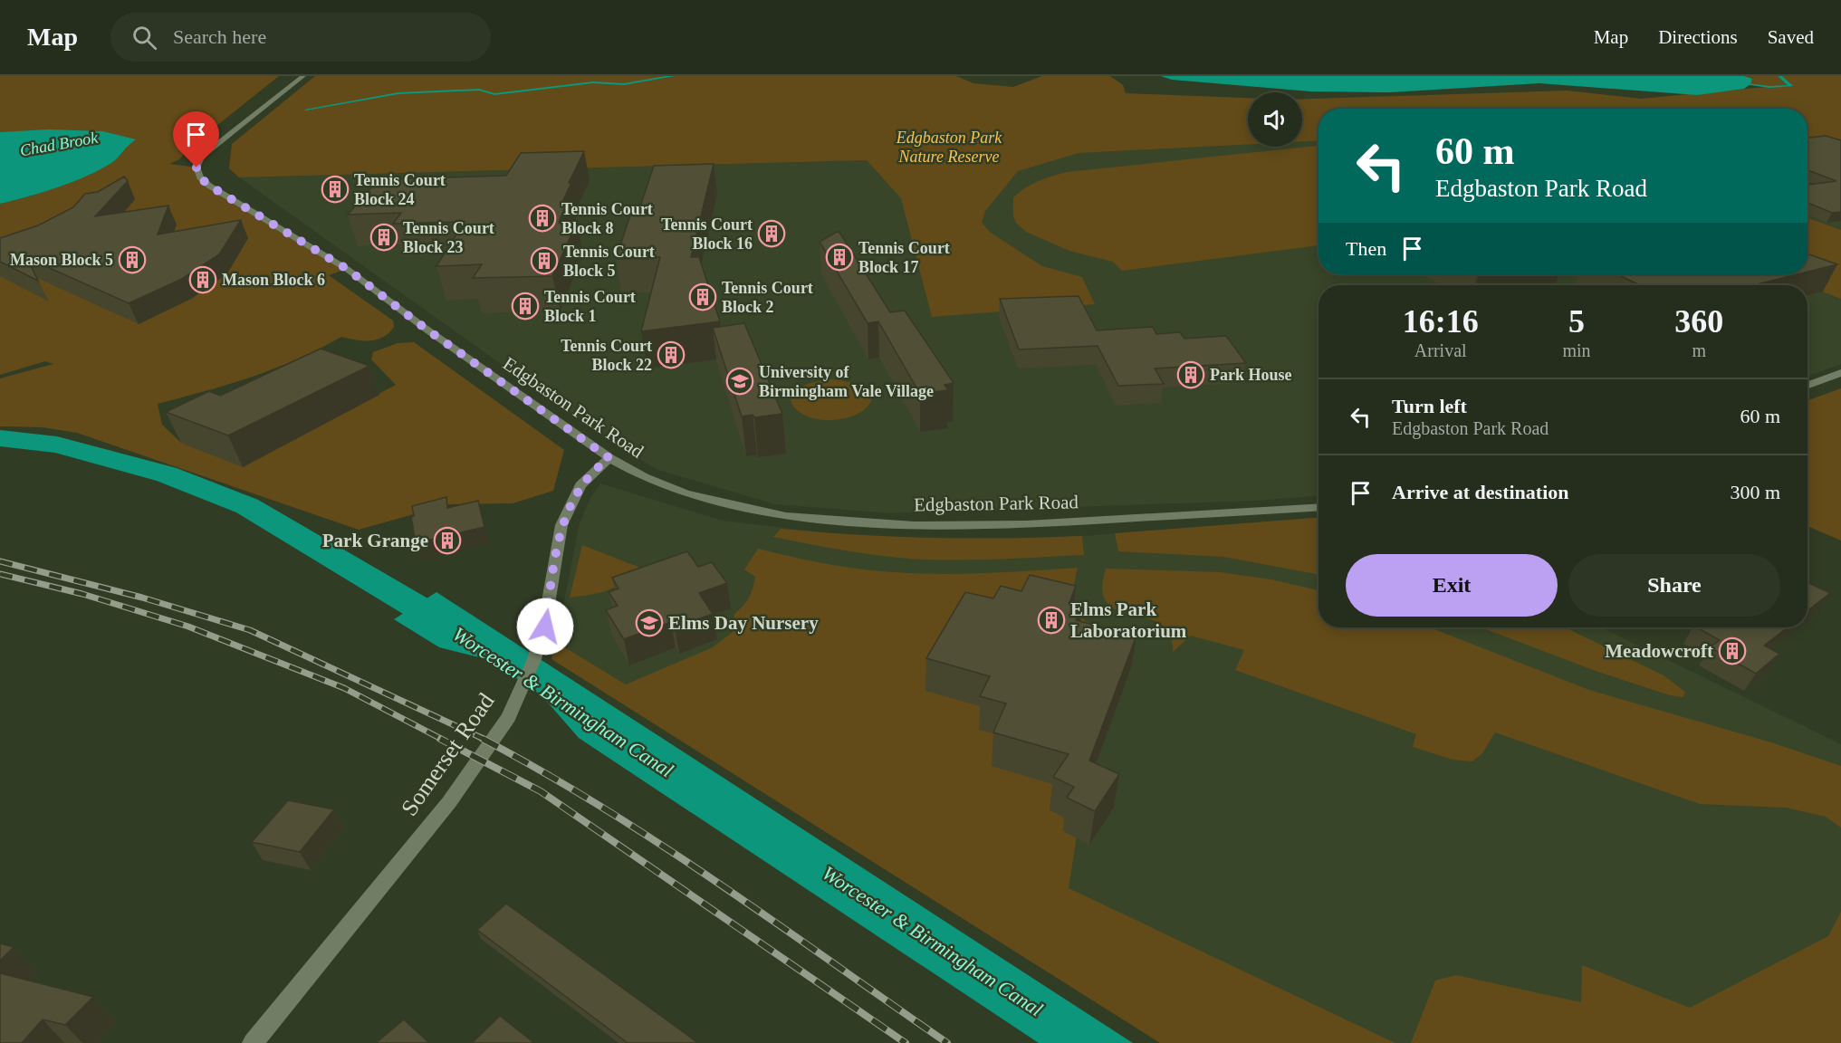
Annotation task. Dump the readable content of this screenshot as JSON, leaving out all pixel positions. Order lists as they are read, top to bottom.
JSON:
{
  "streets": {
    "street": ["Edgbaston Park Road", "Somerset Road"]
  },
  "crossings": [
    ["Edgbaston Park Road", "Somerset Road"]
  ],
  "water": ["Chad Brook", "Worcester & Birmingham Canal"],
  "parks": ["Edgbaston Park Nature Reserve"],
  "places": {
    "building": [
      "Tennis Court Block 24",
      "Tennis Court Block 8",
      "Tennis Court Block 16",
      "Tennis Court Block 23",
      "Tennis Court Block 17",
      "Mason Block 5",
      "Tennis Court Block 5",
      "Mason Block 6",
      "Tennis Court Block 2",
      "Tennis Court Block 1",
      "Tennis Court Block 22",
      "Park House",
      "Park Grange",
      "Elms Park Laboratorium",
      "Meadowcroft"
    ],
    "school or university": ["University of Birmingham Vale Village", "Elms Day Nursery"]
  },
  "page": {
    "header": "Map",
    "search": "Search here",
    "nav": ["Map", "Directions", "Saved"],
    "turn": ["60 m", "Edgbaston Park Road"],
    "then": "Then",
    "eta": [
      "16:16",
      "Arrival",
      "5",
      "min",
      "360",
      "m"
    ],
    "list": [
      {
        "name": "Turn left",
        "note": "Edgbaston Park Road",
        "value": "60 m"
      },
      {
        "name": "Arrive at destination",
        "value": "300 m"
      }
    ],
    "buttons": ["Exit", "Share"]
  }
}
